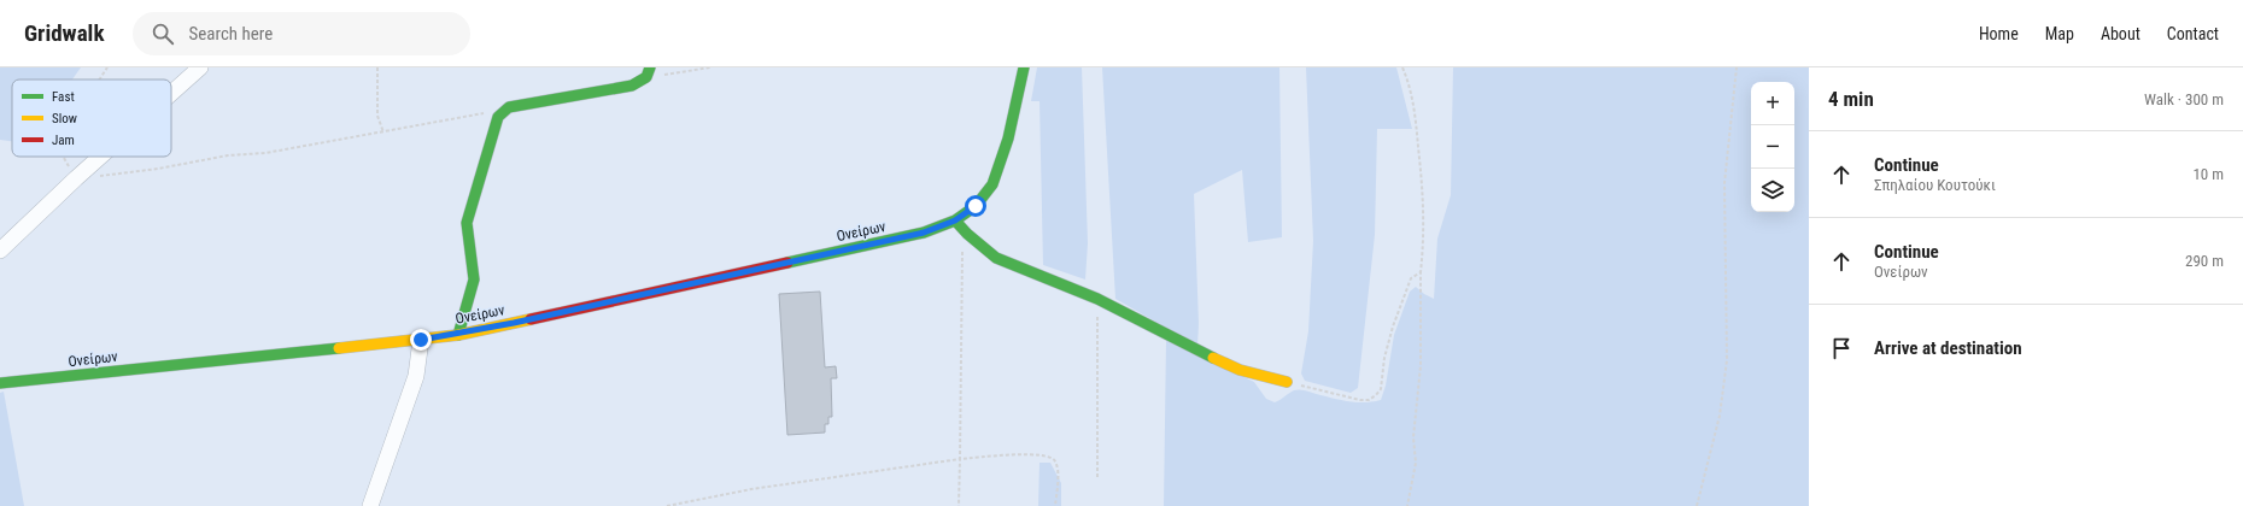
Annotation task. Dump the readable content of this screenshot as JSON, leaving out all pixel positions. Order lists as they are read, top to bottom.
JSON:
{
  "streets": {
    "street": ["Ονείρων"]
  },
  "legend": ["Fast", "Slow", "Jam"],
  "page": {
    "header": "Gridwalk",
    "search": "Search here",
    "nav": [
      "Home",
      "Map",
      "About",
      "Contact"
    ],
    "heading": ["4 min", "Walk · 300 m"],
    "map_buttons": ["+", "−"],
    "list": [
      ["Continue", "Σπηλαίου Κουτούκι", "10 m"],
      ["Continue", "Ονείρων", "290 m"],
      "Arrive at destination"
    ]
  }
}
